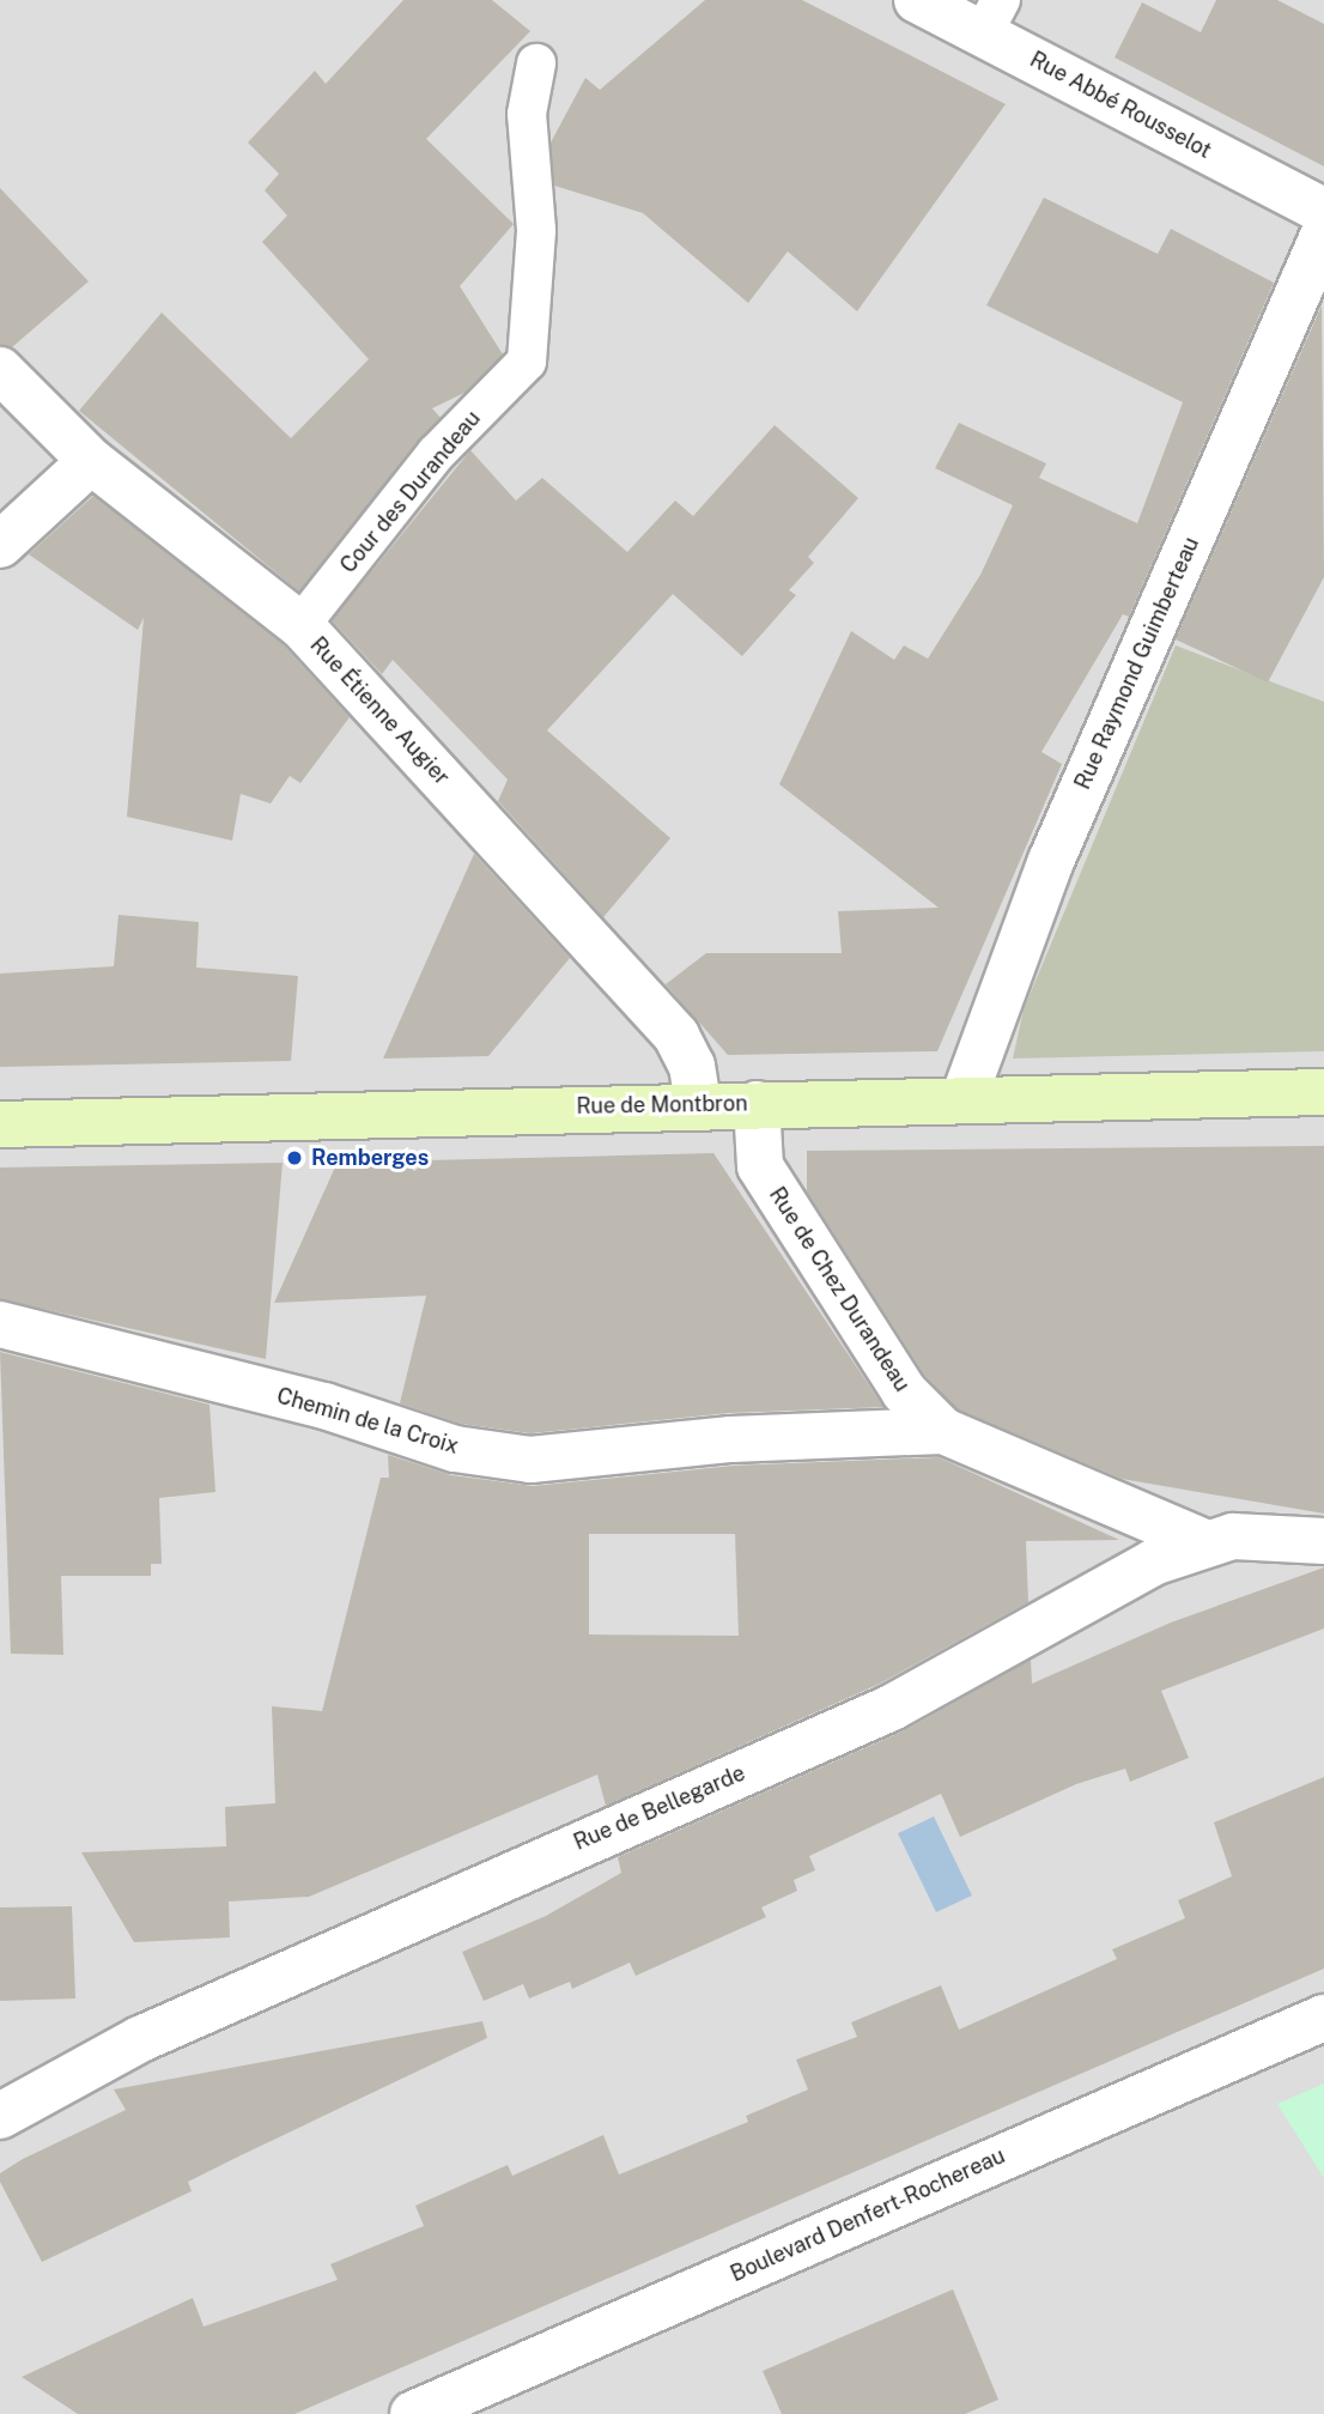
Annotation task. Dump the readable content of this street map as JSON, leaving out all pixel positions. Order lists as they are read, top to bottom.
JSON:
{
  "streets": {
    "main road": ["Rue de Montbron"],
    "street": [
      "Rue Abbé Rousselot",
      "Rue Raymond Guimberteau",
      "Rue Étienne Augier",
      "Rue de Chez Durandeau",
      "Chemin de la Croix",
      "Rue de Bellegarde",
      "Boulevard Denfert-Rochereau"
    ],
    "lane": ["Cour des Durandeau"]
  },
  "crossings": [
    ["Cour des Durandeau", "Rue Étienne Augier"],
    ["Rue Raymond Guimberteau", "Rue de Montbron"],
    ["Rue Étienne Augier", "Rue de Montbron"],
    ["Rue de Montbron", "Rue de Chez Durandeau"],
    ["Rue de Chez Durandeau", "Chemin de la Croix"],
    ["Rue de Chez Durandeau", "Rue de Bellegarde"]
  ],
  "places": ["Remberges"]
}
